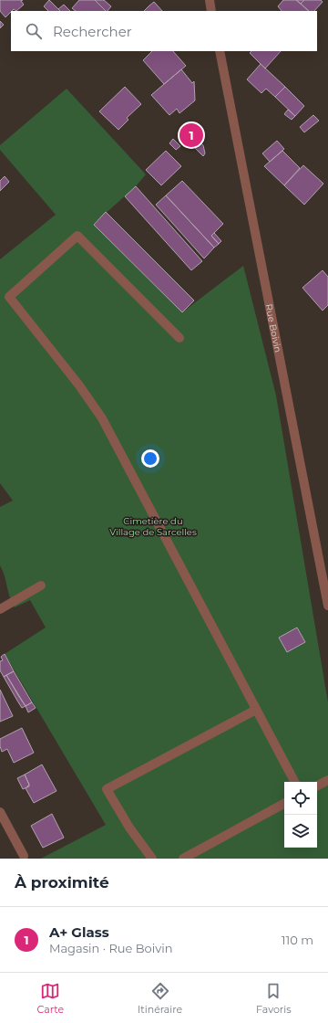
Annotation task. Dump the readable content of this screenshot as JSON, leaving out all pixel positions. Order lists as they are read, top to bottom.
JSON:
{
  "streets": {
    "street": ["Rue Boivin"]
  },
  "parks": ["Cimetière du Village de Sarcelles"],
  "page": {
    "search": "Rechercher",
    "pins": "1",
    "heading": "À proximité",
    "list": [
      {
        "mark": "1",
        "name": "A+ Glass",
        "note": "Magasin · Rue Boivin",
        "value": "110 m"
      }
    ],
    "nav": ["Carte", "Itinéraire", "Favoris"]
  }
}
